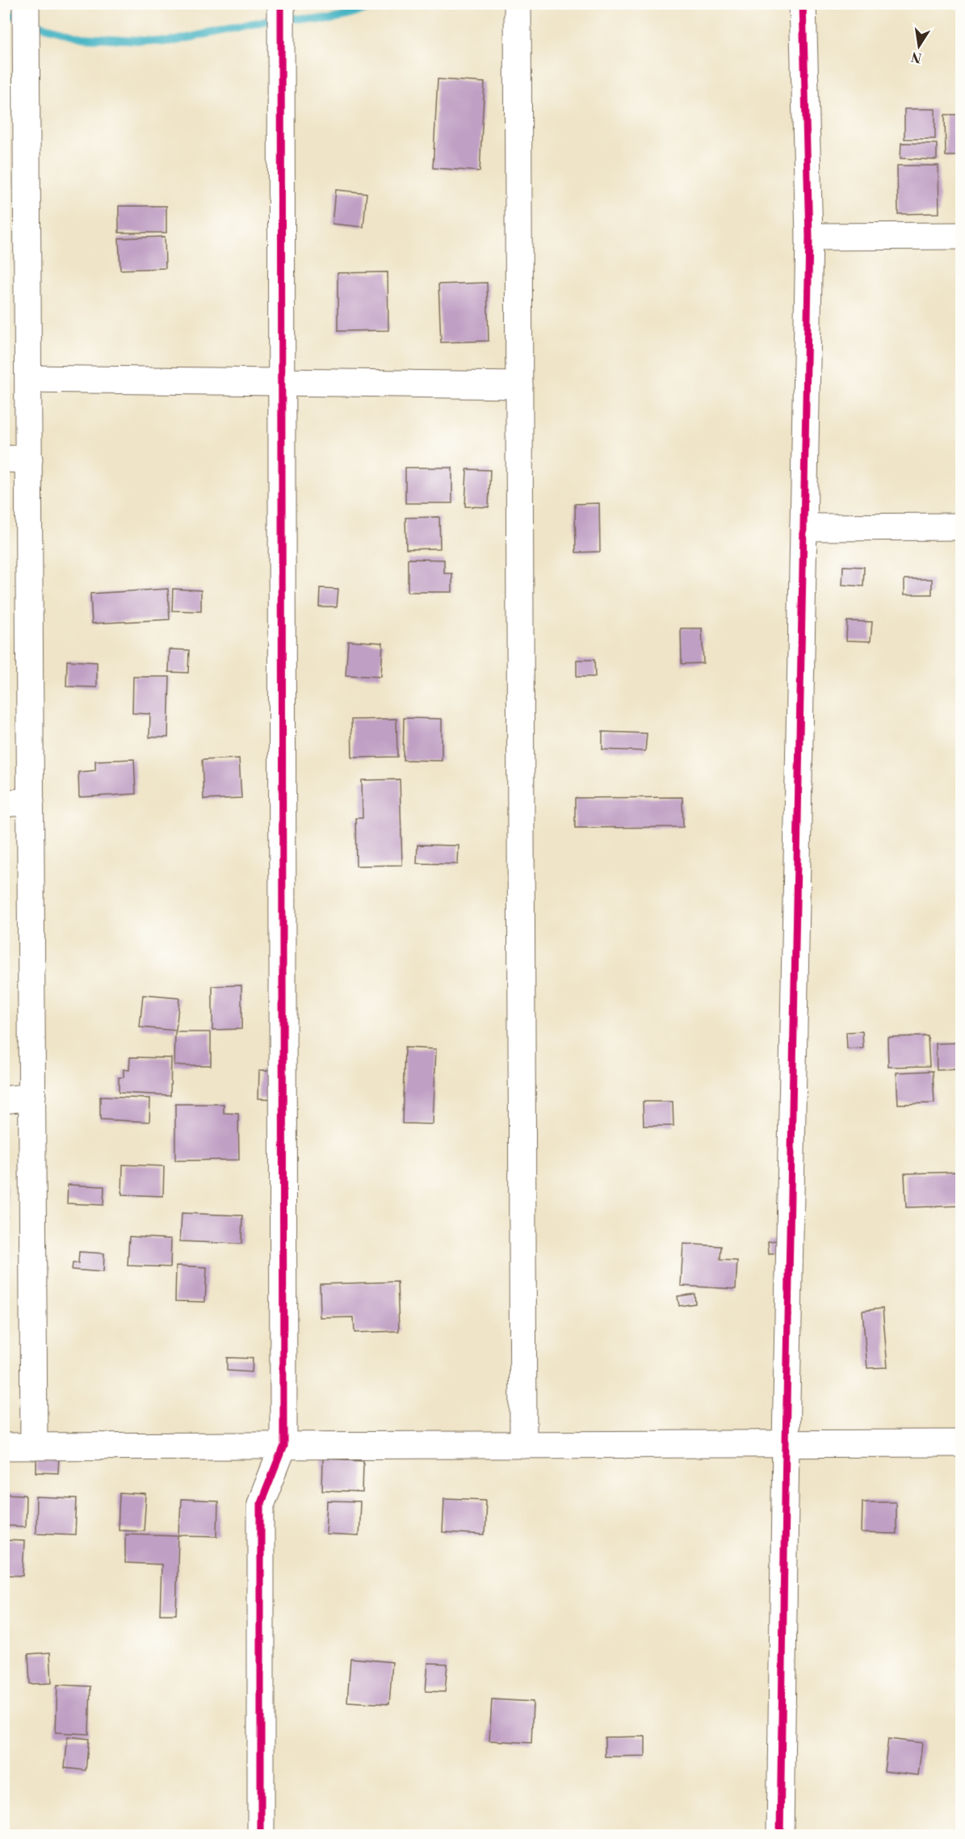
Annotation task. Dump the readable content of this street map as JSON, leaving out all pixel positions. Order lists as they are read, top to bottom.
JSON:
{
  "north": "bottom"
}
